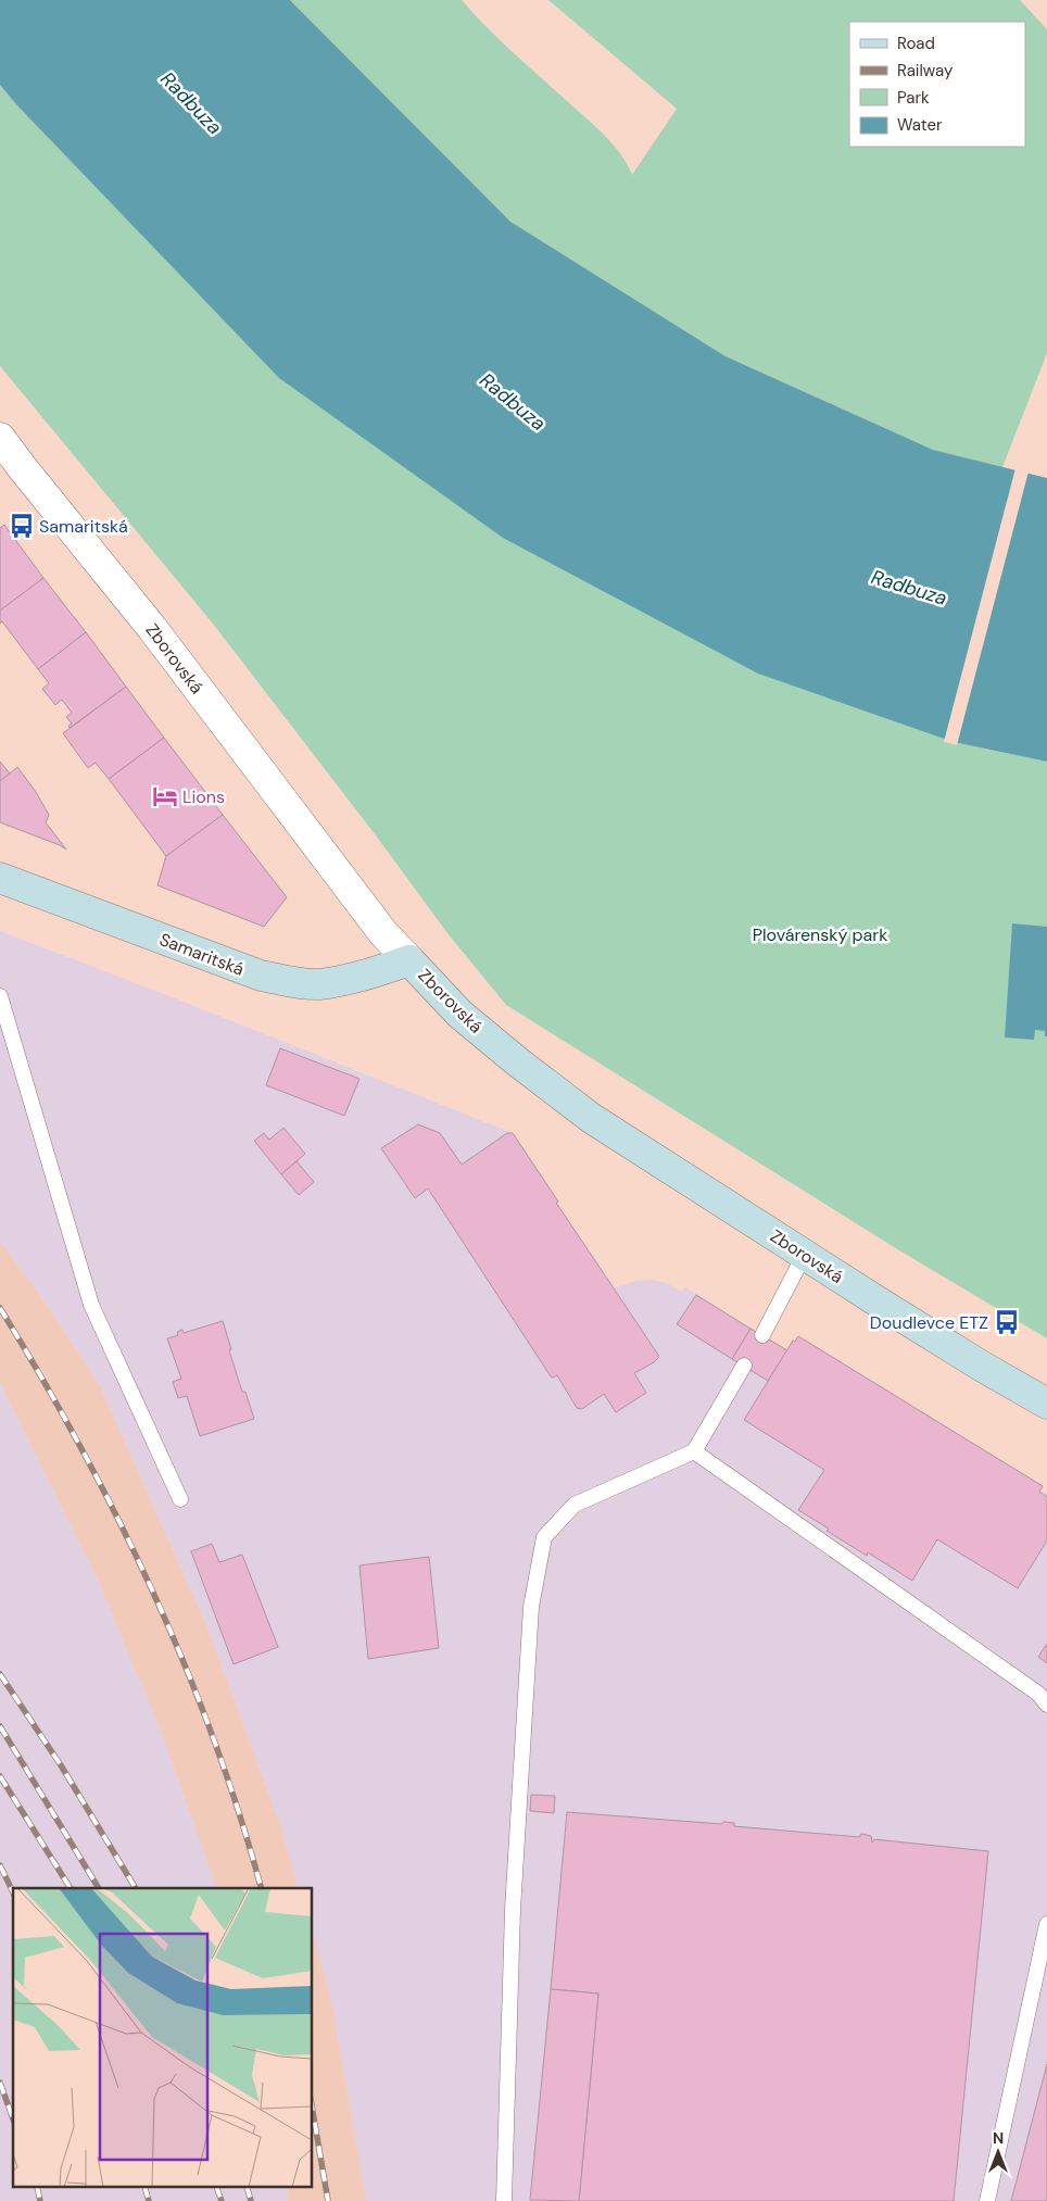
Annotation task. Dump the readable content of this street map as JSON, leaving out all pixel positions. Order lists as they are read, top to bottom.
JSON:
{
  "streets": {
    "main road": ["Zborovská", "Samaritská"]
  },
  "crossings": [
    ["Zborovská", "Samaritská"]
  ],
  "water": ["Radbuza"],
  "parks": ["Plovárenský park"],
  "places": {
    "bus stop": ["Samaritská", "Doudlevce ETZ"],
    "hotel": ["Lions"]
  },
  "legend": [
    "Road",
    "Railway",
    "Park",
    "Water"
  ],
  "north": "top"
}
